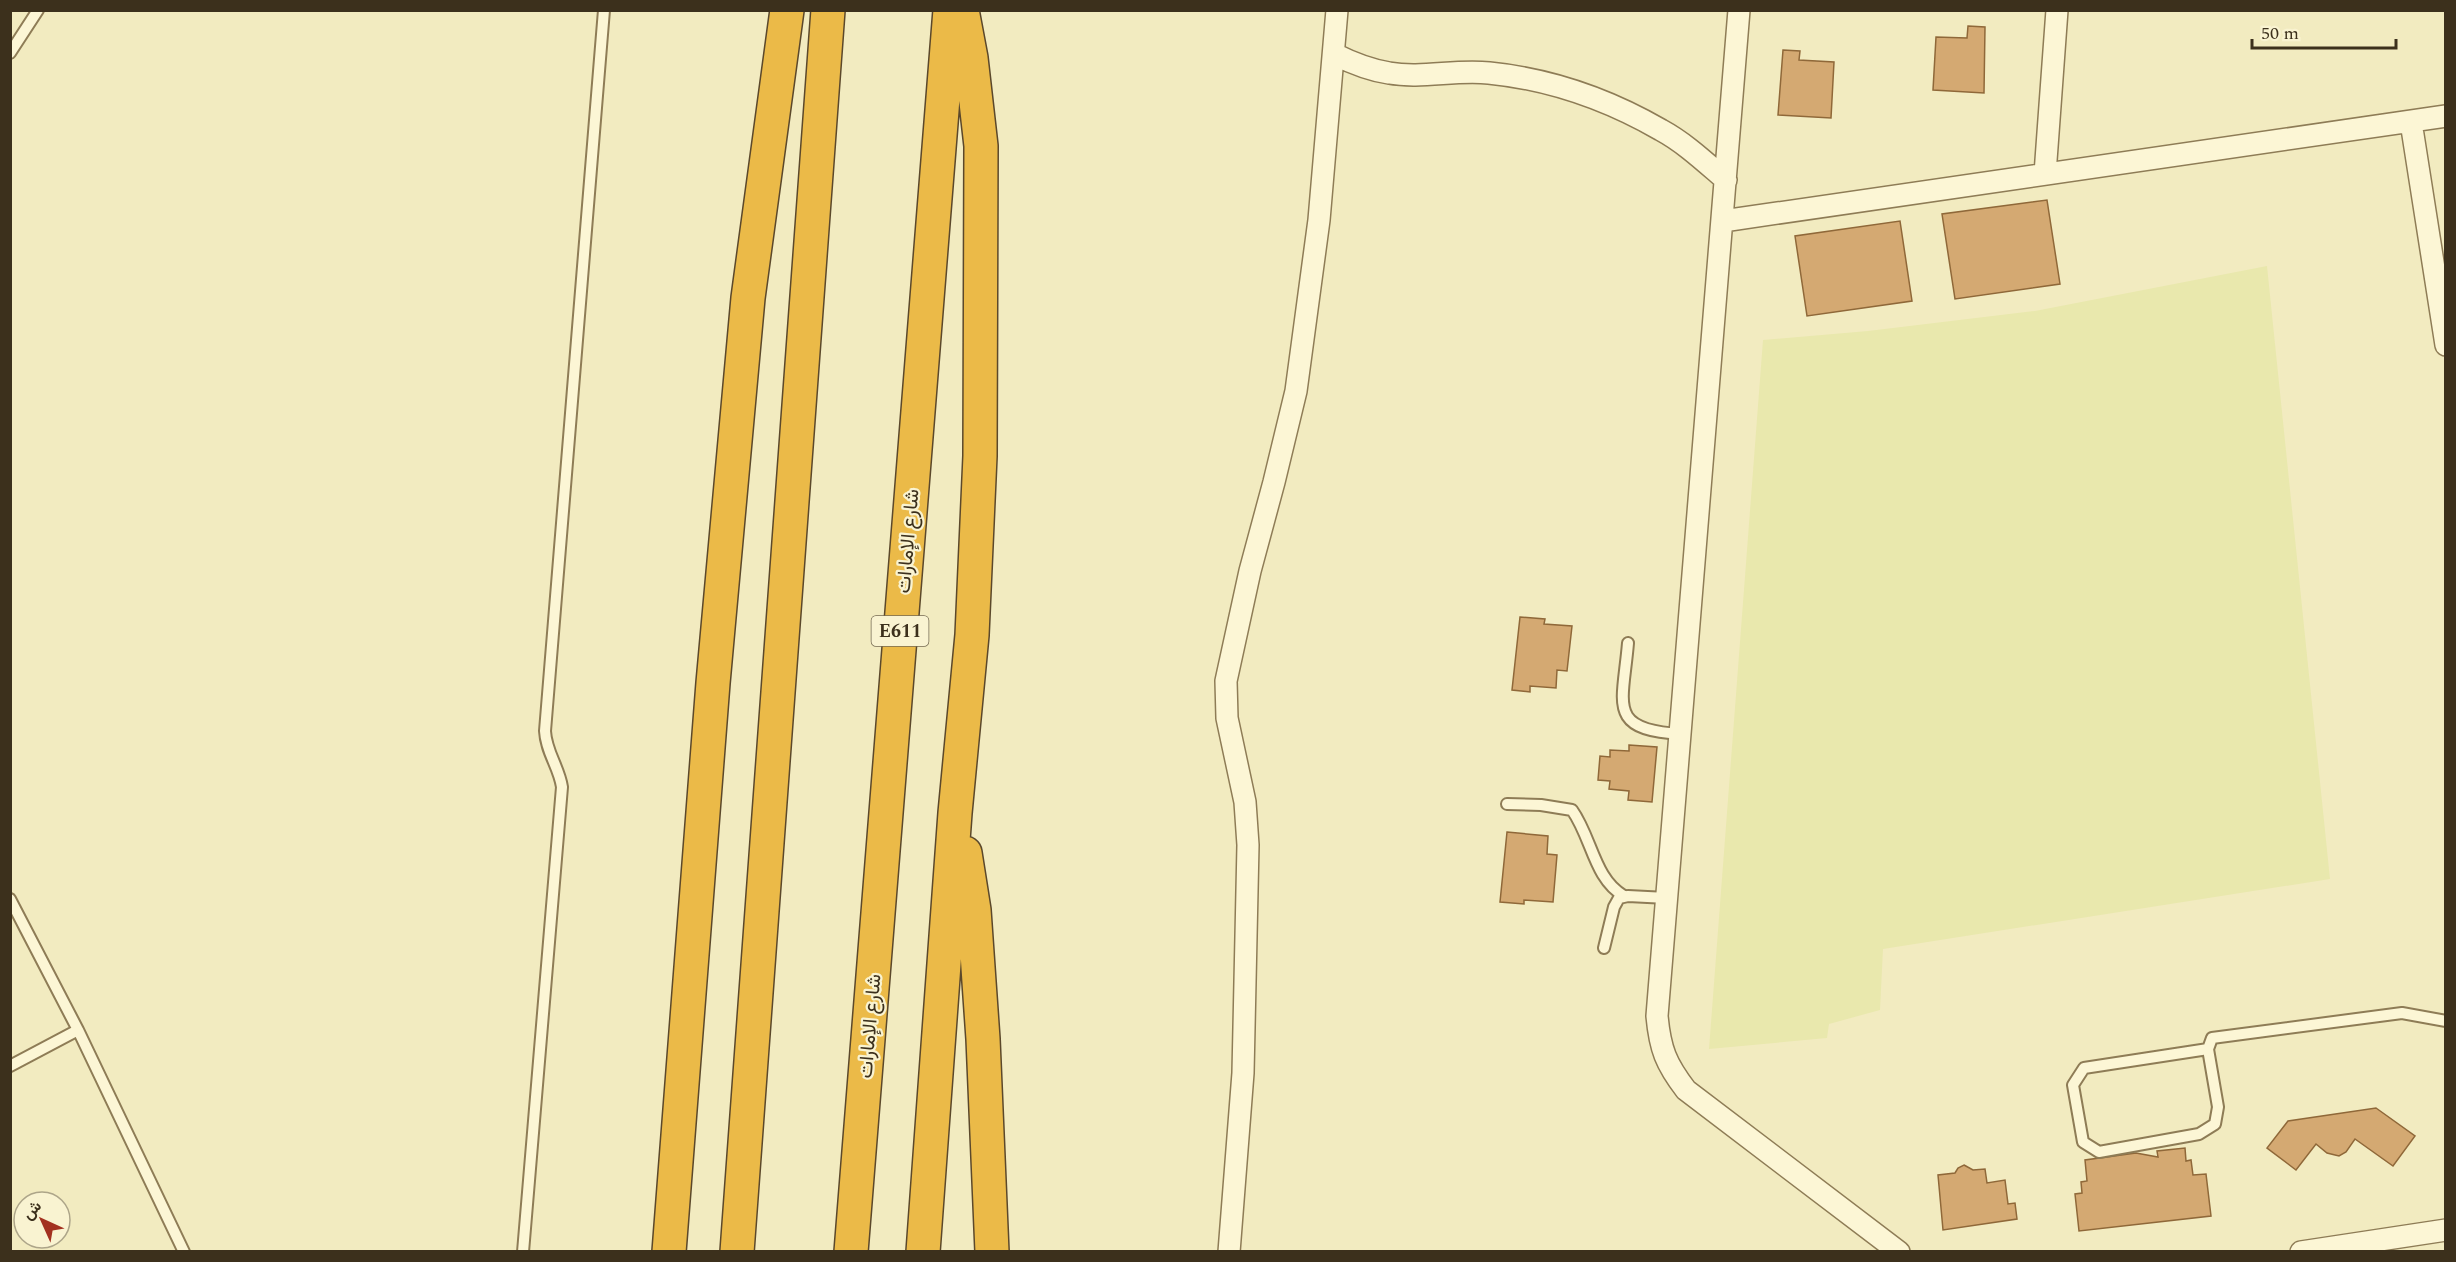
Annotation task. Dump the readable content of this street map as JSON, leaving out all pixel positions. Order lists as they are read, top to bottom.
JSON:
{
  "streets": {
    "highway": ["شارع الإمارات", "E611"]
  },
  "scale_bar": "50 m",
  "north": "top left"
}
